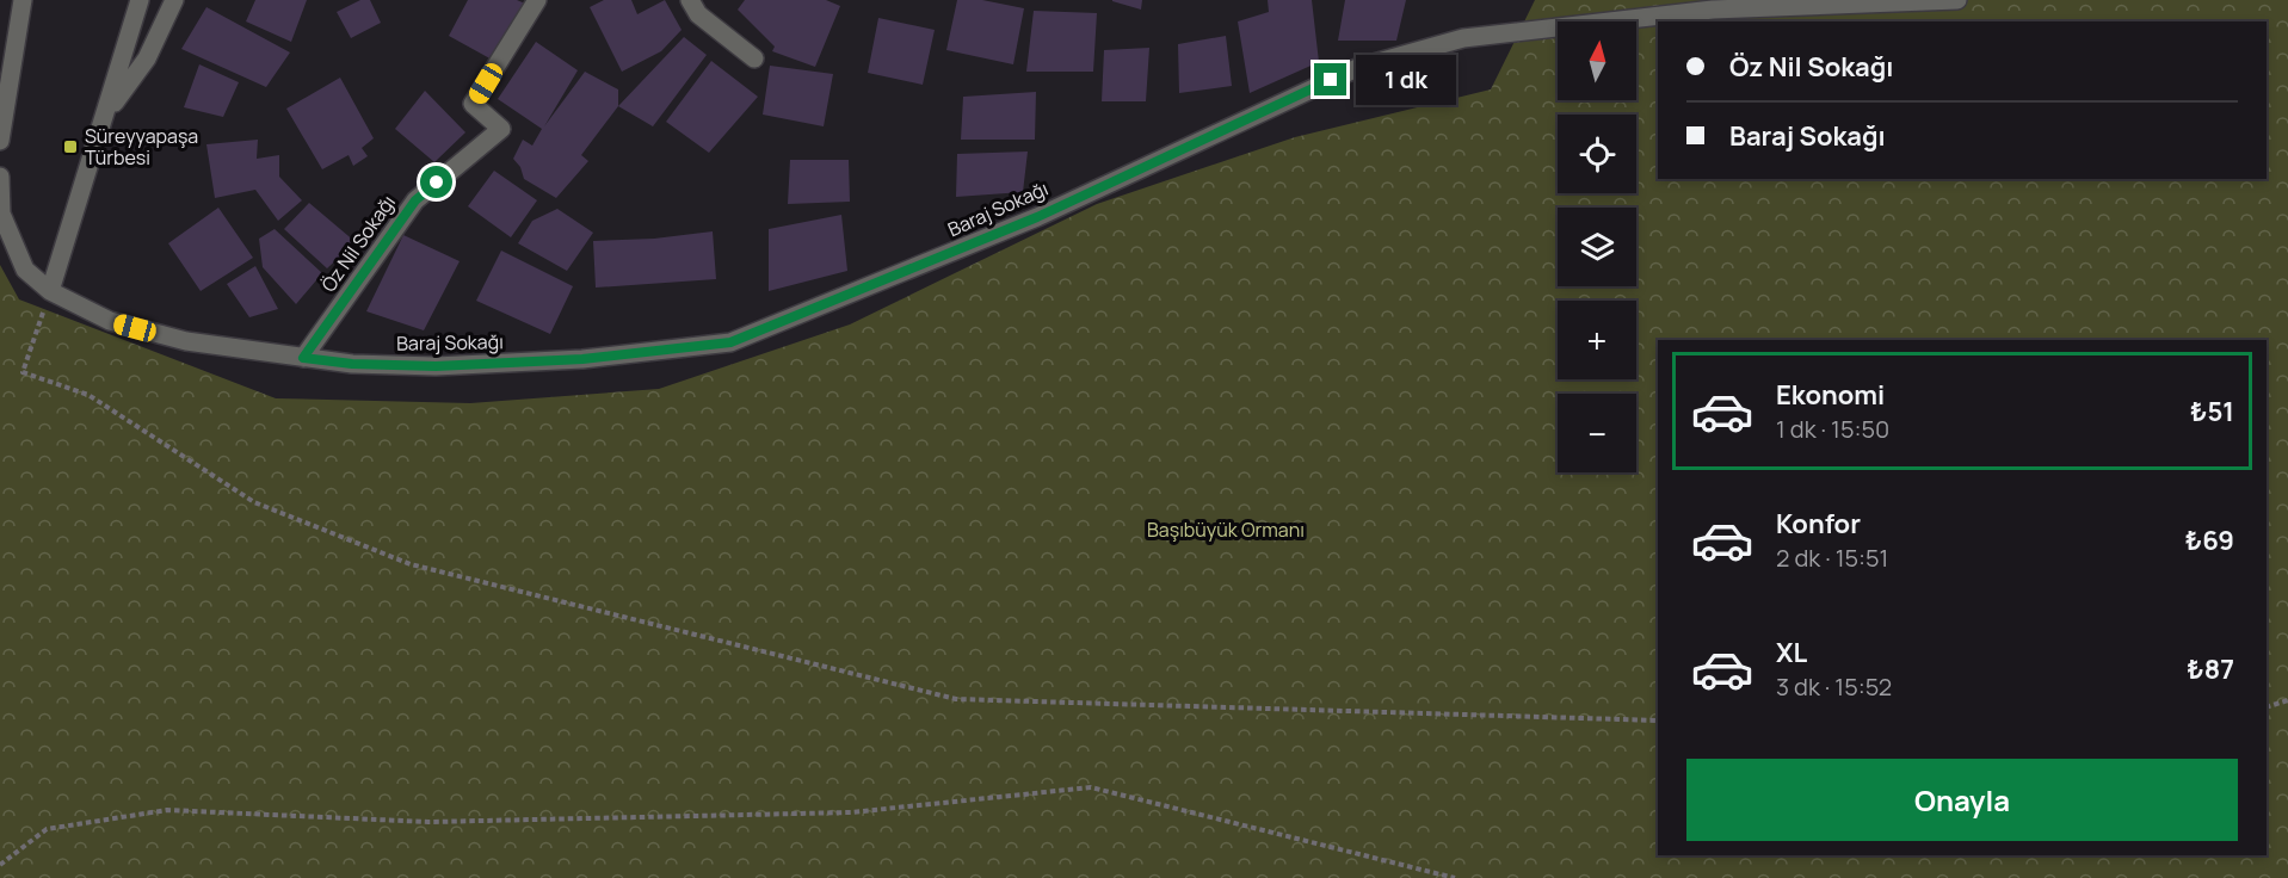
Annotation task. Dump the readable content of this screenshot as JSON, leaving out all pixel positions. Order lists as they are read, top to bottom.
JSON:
{
  "streets": {
    "street": ["Baraj Sokağı", "Öz Nil Sokağı"]
  },
  "crossings": [
    ["Baraj Sokağı", "Öz Nil Sokağı"]
  ],
  "parks": ["Başıbüyük Ormanı"],
  "places": {
    "transit": ["Süreyyapaşa Türbesi"]
  },
  "north": "top",
  "page": {
    "map_buttons": ["+", "−"],
    "banner": ["Öz Nil Sokağı", "Baraj Sokağı"],
    "bubble": "1 dk",
    "list": [
      {
        "name": "Ekonomi",
        "note": "1 dk · 15:50",
        "value": "₺51"
      },
      {
        "name": "Konfor",
        "note": "2 dk · 15:51",
        "value": "₺69"
      },
      {
        "name": "XL",
        "note": "3 dk · 15:52",
        "value": "₺87"
      }
    ],
    "buttons": "Onayla"
  }
}
